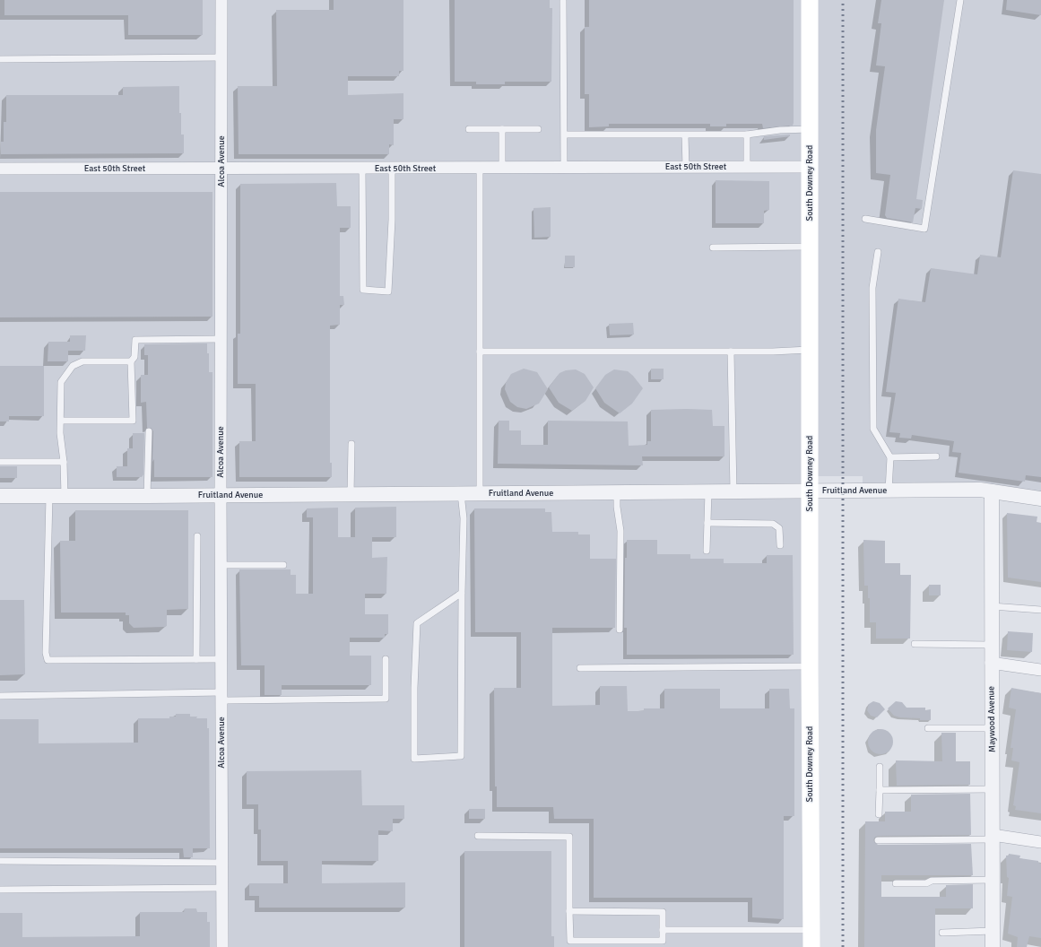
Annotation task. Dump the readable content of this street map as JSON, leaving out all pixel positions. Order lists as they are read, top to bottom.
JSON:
{
  "streets": {
    "main road": ["South Downey Road"],
    "street": [
      "Alcoa Avenue",
      "East 50th Street",
      "Fruitland Avenue",
      "Maywood Avenue"
    ]
  },
  "crossings": [
    ["Alcoa Avenue", "East 50th Street"],
    ["Alcoa Avenue", "Fruitland Avenue"],
    ["East 50th Street", "South Downey Road"],
    ["South Downey Road", "Fruitland Avenue"],
    ["Fruitland Avenue", "Maywood Avenue"]
  ]
}
